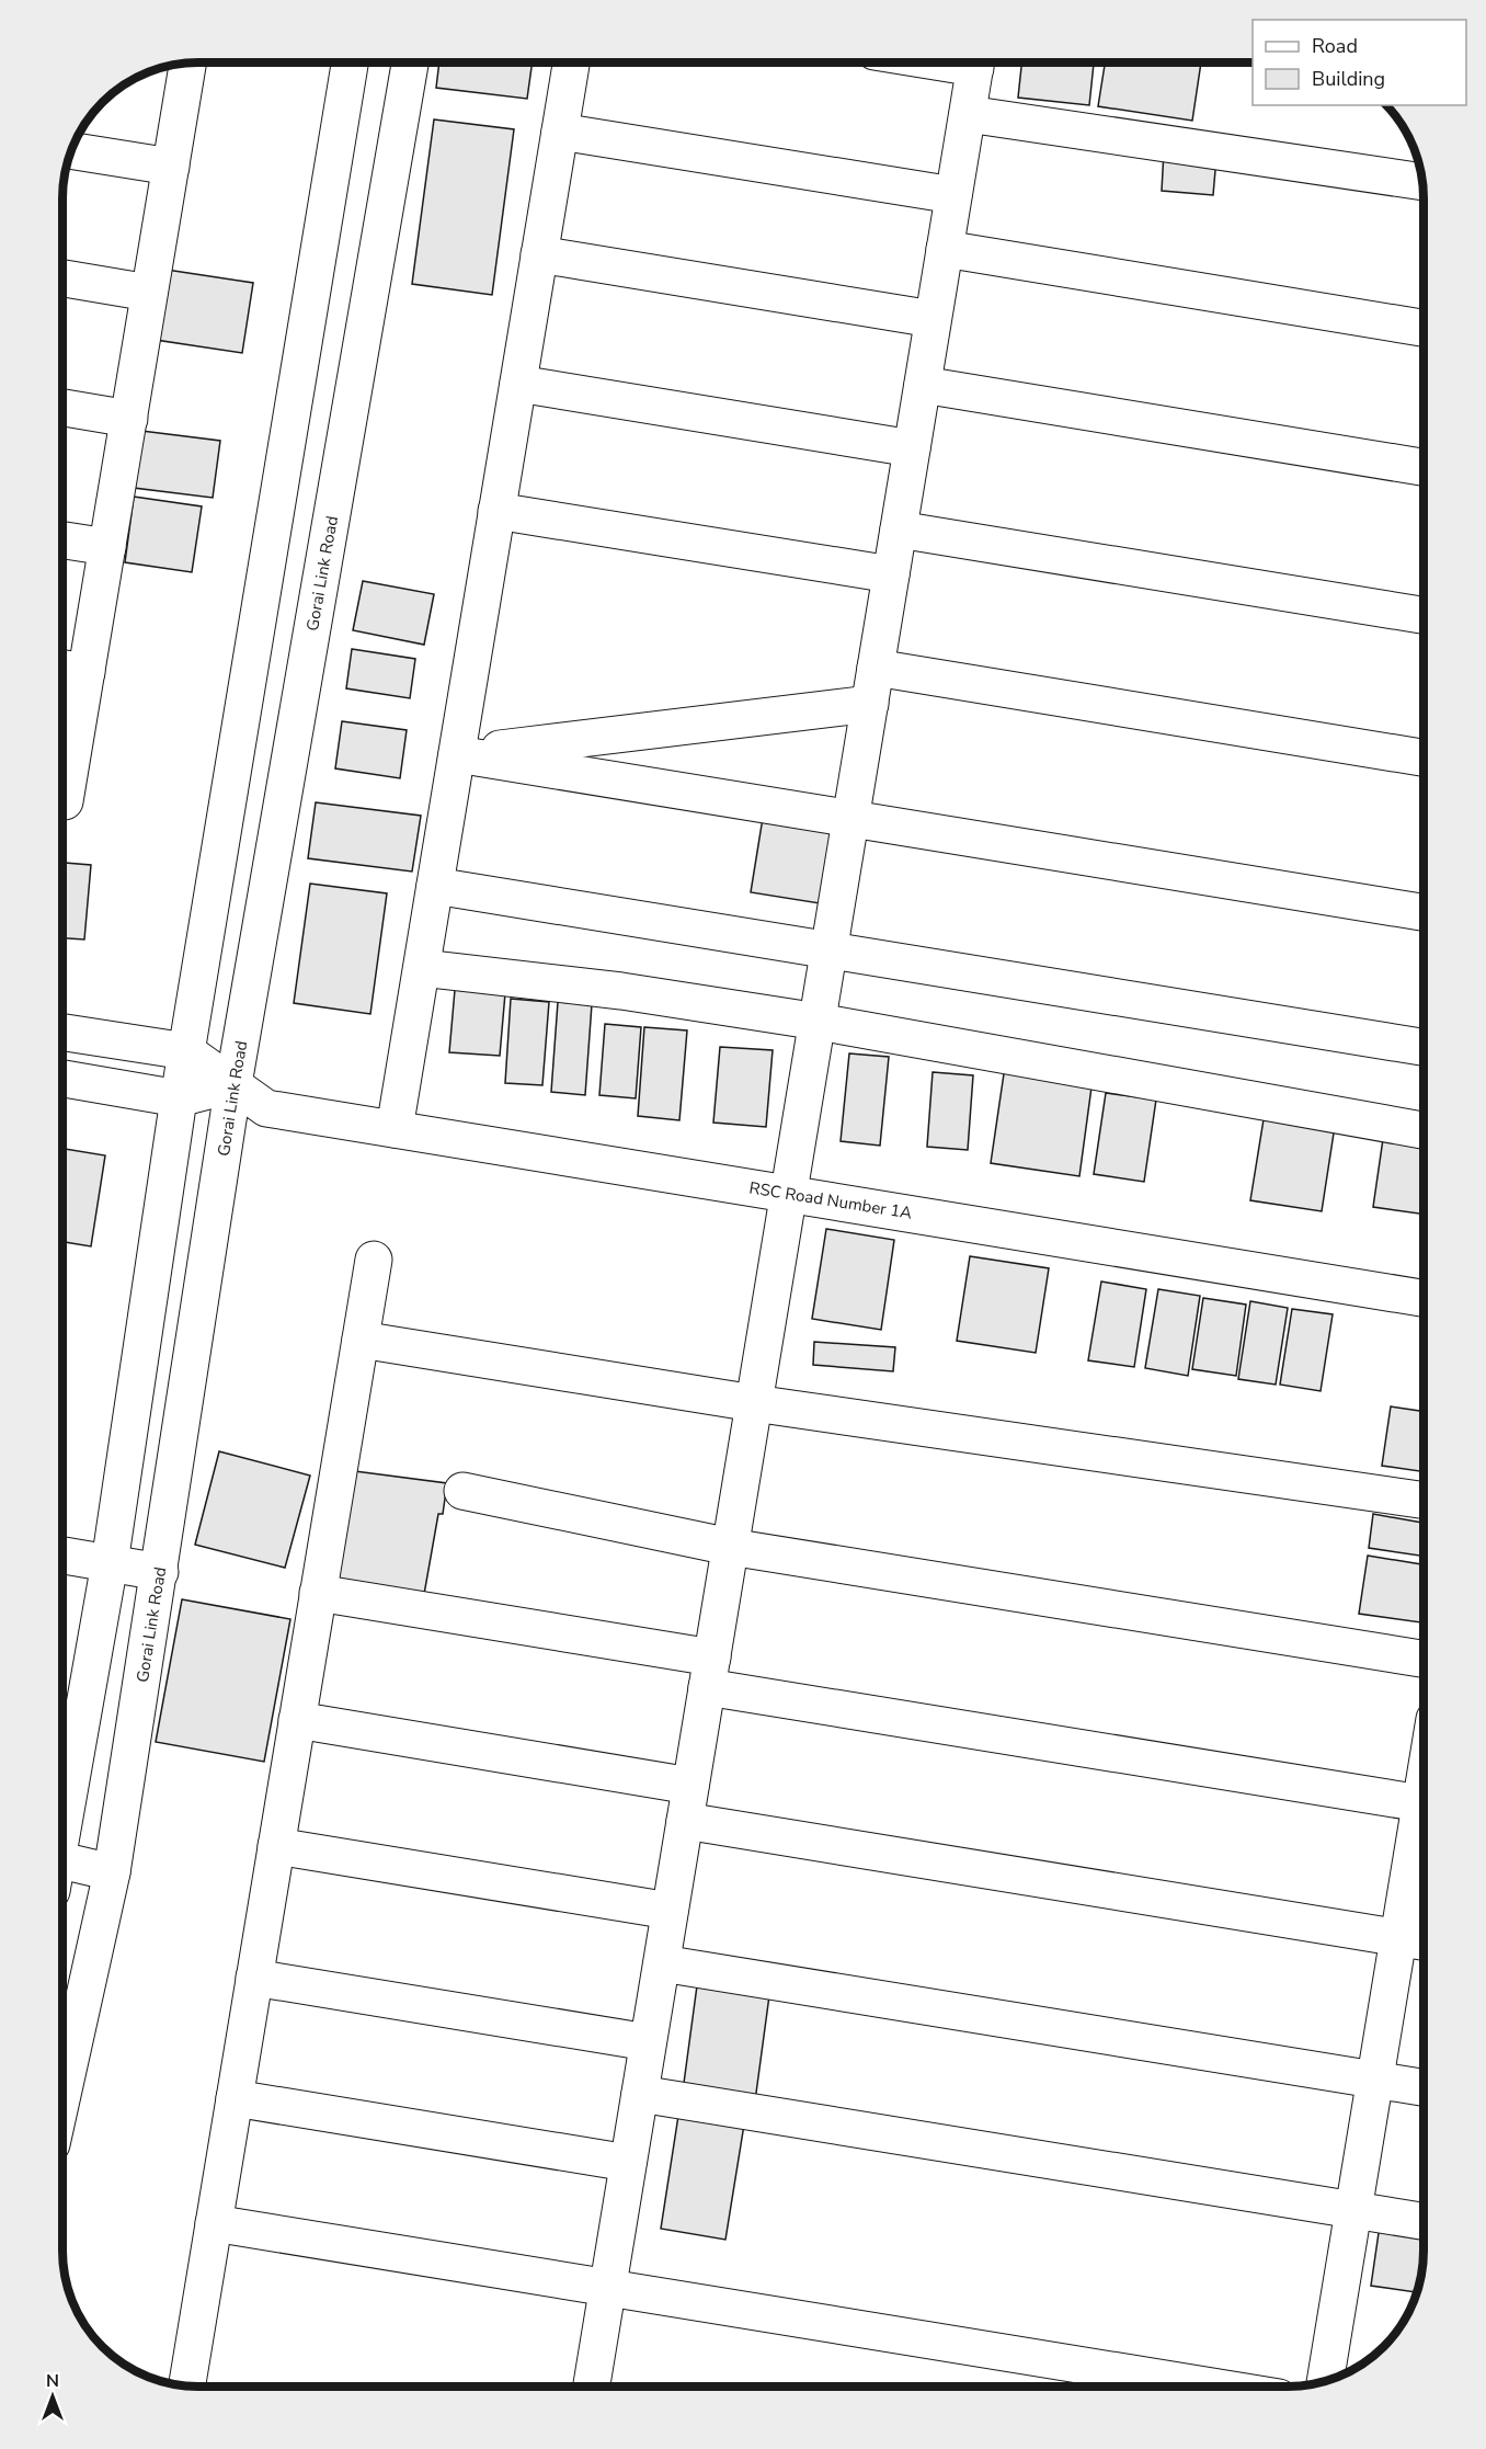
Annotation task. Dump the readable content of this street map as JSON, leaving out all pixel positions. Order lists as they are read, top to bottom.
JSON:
{
  "streets": {
    "street": ["Gorai Link Road", "RSC Road Number 1A"]
  },
  "crossings": [
    ["Gorai Link Road", "RSC Road Number 1A"]
  ],
  "legend": ["Road", "Building"],
  "north": "top"
}
